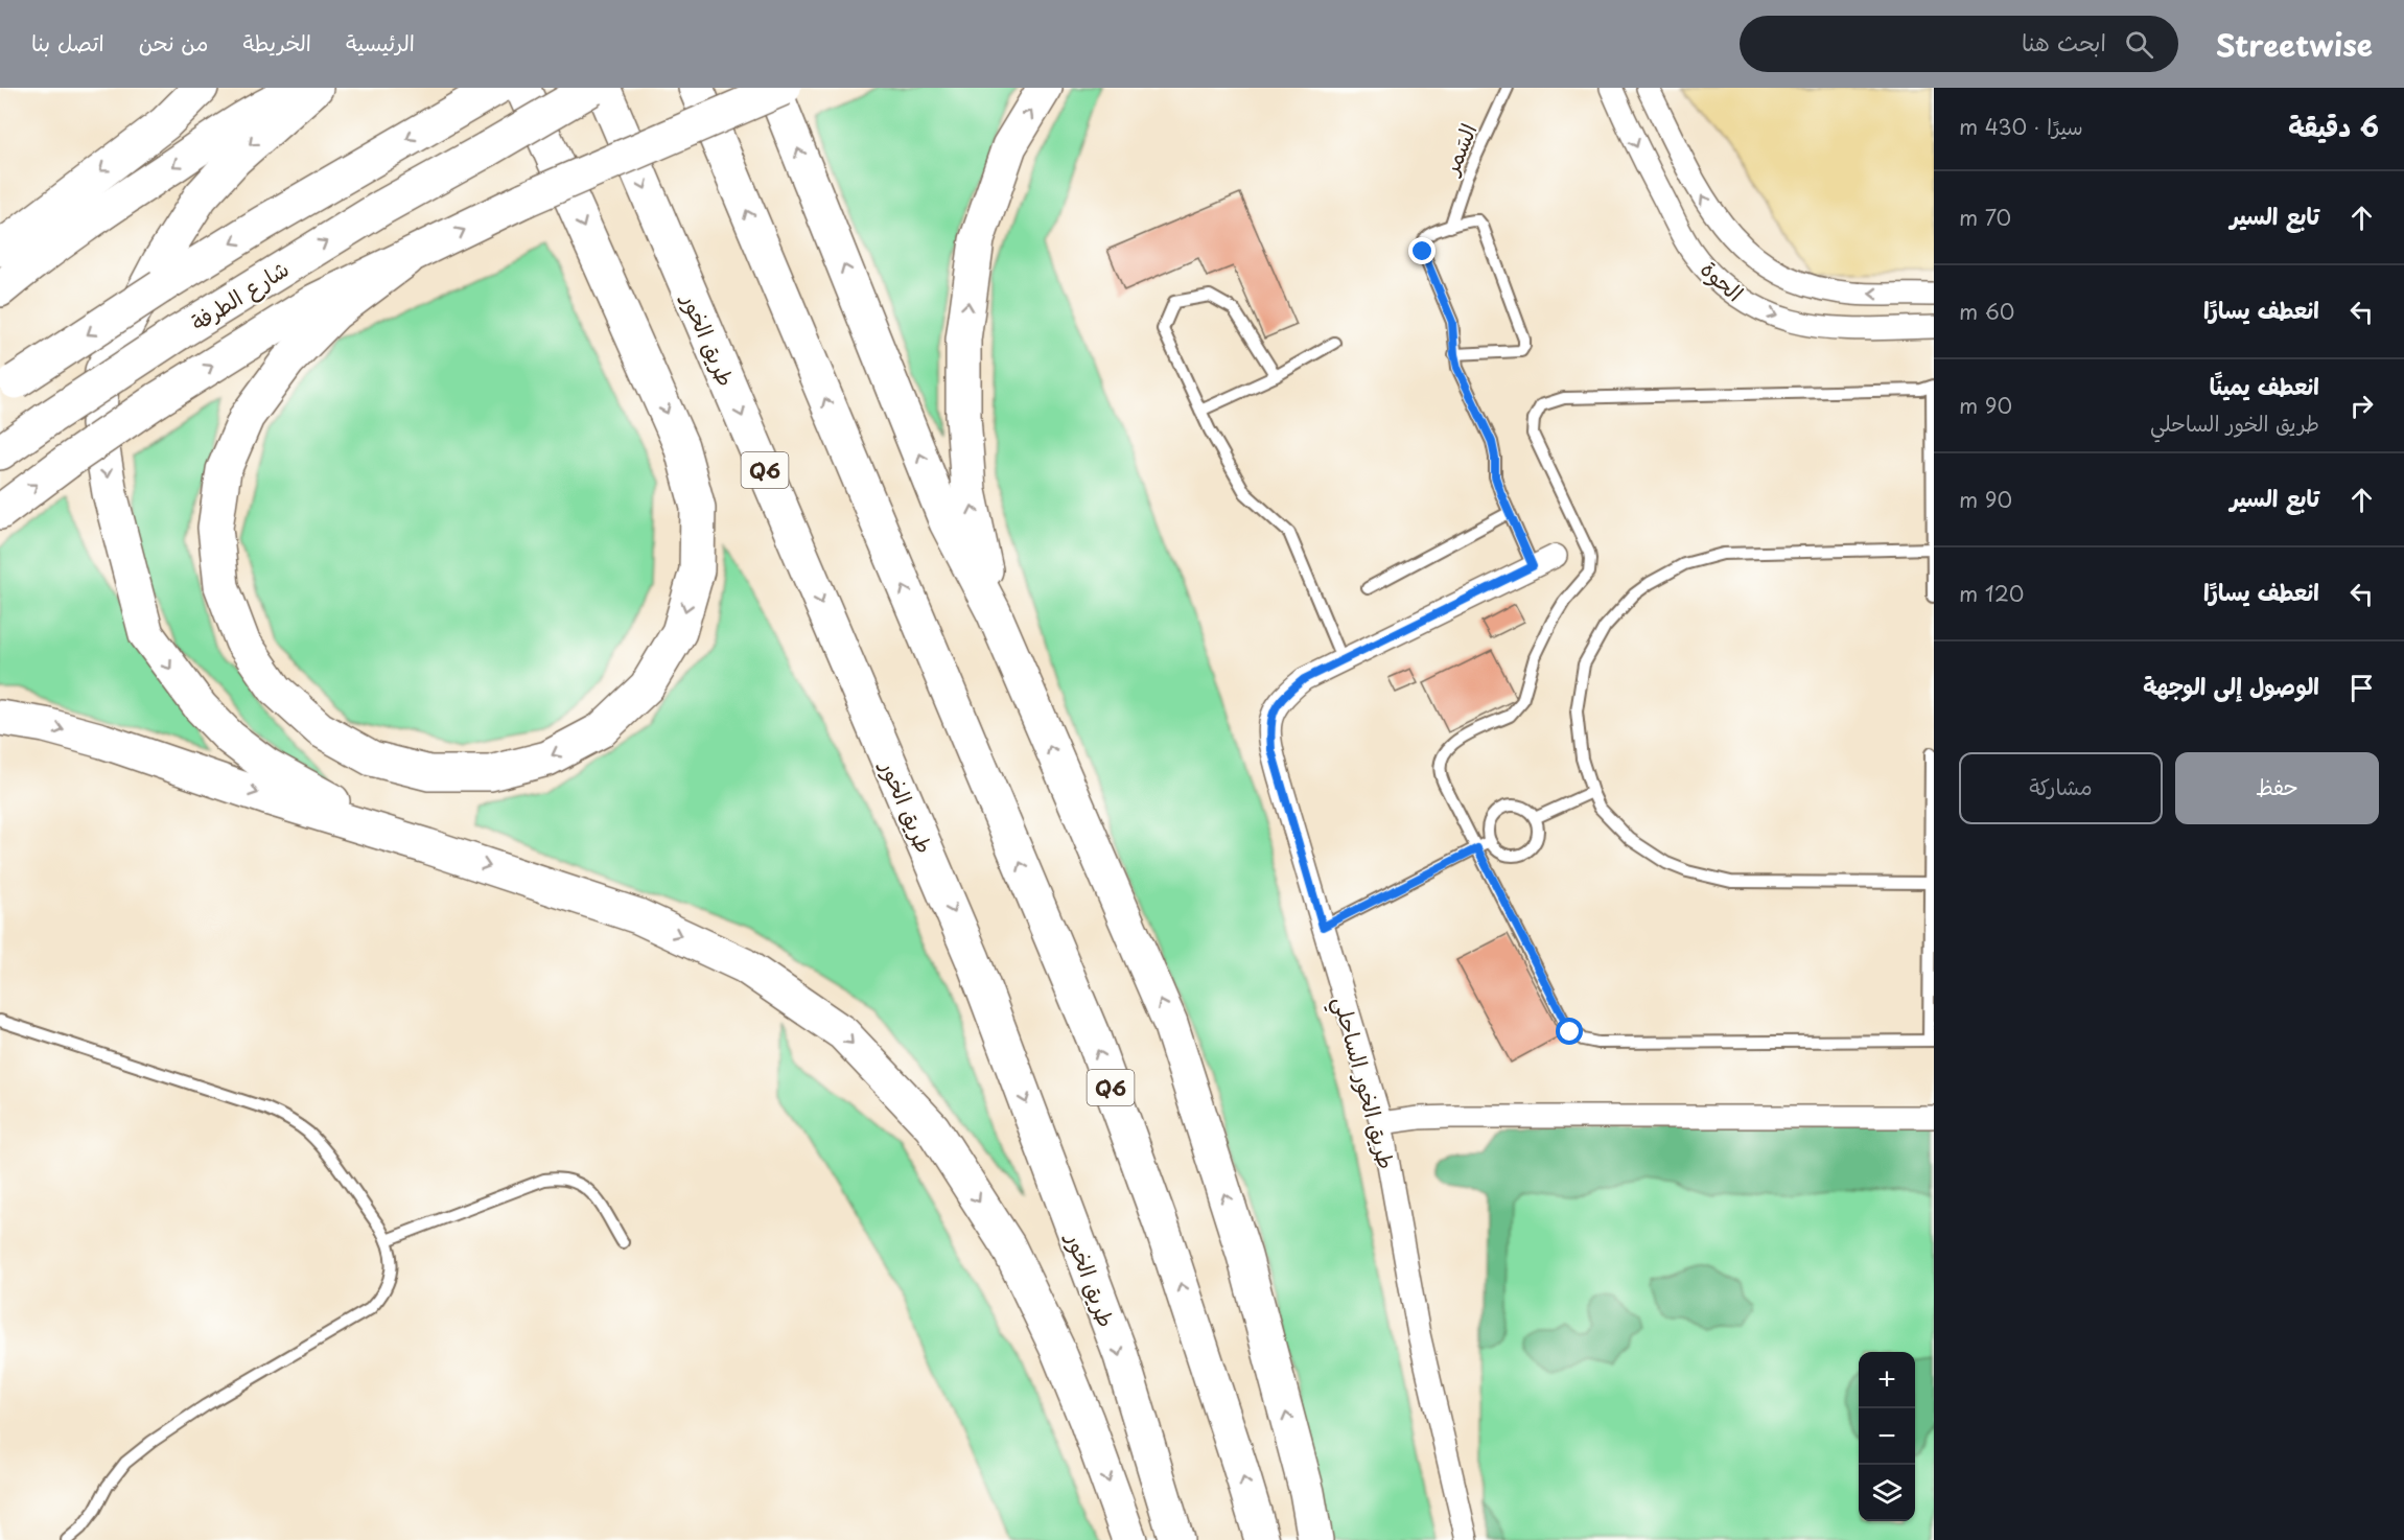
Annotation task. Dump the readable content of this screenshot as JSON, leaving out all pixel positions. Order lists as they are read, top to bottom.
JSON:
{
  "streets": {
    "main road": ["شارع الطرفة", "طريق الخور", "Q6"],
    "street": ["الحوة", "طريق الخور الساحلي"],
    "lane": ["السَمر"]
  },
  "page": {
    "header": "Streetwise",
    "search": "ابحث هنا",
    "nav": [
      "الرئيسية",
      "الخريطة",
      "من نحن",
      "اتصل بنا"
    ],
    "heading": ["6 دقيقة", "سيرًا · 430 m"],
    "list": [
      ["تابع السير", "70 m"],
      ["انعطف يسارًا", "60 m"],
      ["انعطف يمينًا", "طريق الخور الساحلي", "90 m"],
      ["تابع السير", "90 m"],
      ["انعطف يسارًا", "120 m"],
      "الوصول إلى الوجهة"
    ],
    "buttons": ["حفظ", "مشاركة"],
    "map_buttons": ["+", "−"]
  }
}
